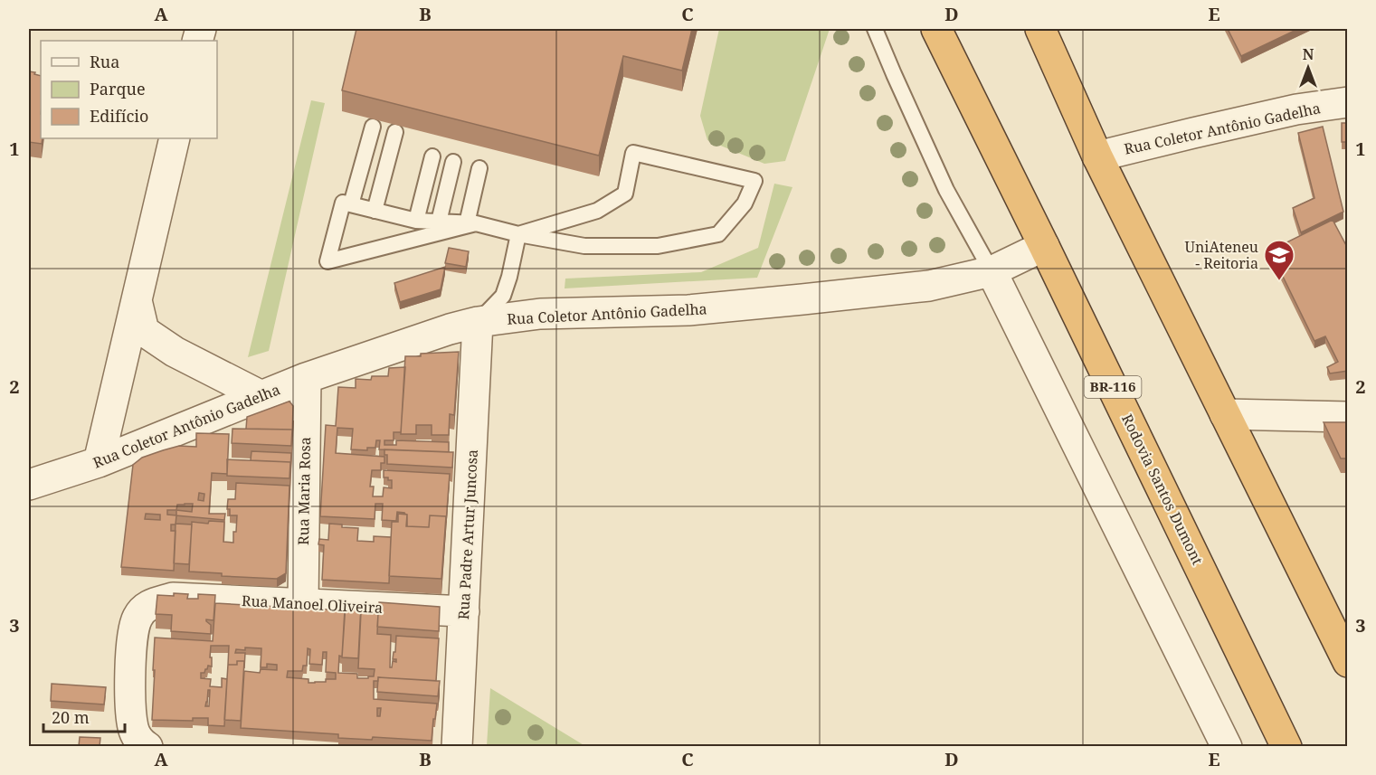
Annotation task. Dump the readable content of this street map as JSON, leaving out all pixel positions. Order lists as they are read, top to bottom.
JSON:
{
  "streets": {
    "highway": ["BR-116", "Rodovia Santos Dumont"],
    "street": [
      "Rua Coletor Antônio Gadelha",
      "Rua Maria Rosa",
      "Rua Padre Artur Juncosa",
      "Rua Manoel Oliveira"
    ]
  },
  "crossings": [
    ["Rua Coletor Antônio Gadelha", "Rodovia Santos Dumont"],
    ["Rua Coletor Antônio Gadelha", "Rua Maria Rosa"],
    ["Rua Coletor Antônio Gadelha", "Rua Padre Artur Juncosa"],
    ["Rua Maria Rosa", "Rua Manoel Oliveira"],
    ["Rua Padre Artur Juncosa", "Rua Manoel Oliveira"]
  ],
  "places": {
    "school or university": ["UniAteneu - Reitoria"]
  },
  "legend": ["Rua", "Parque", "Edifício"],
  "scale_bar": "20 m",
  "north": "top",
  "grid": {
    "columns": [
      "A",
      "B",
      "C",
      "D",
      "E"
    ],
    "rows": ["1", "2", "3"]
  }
}
